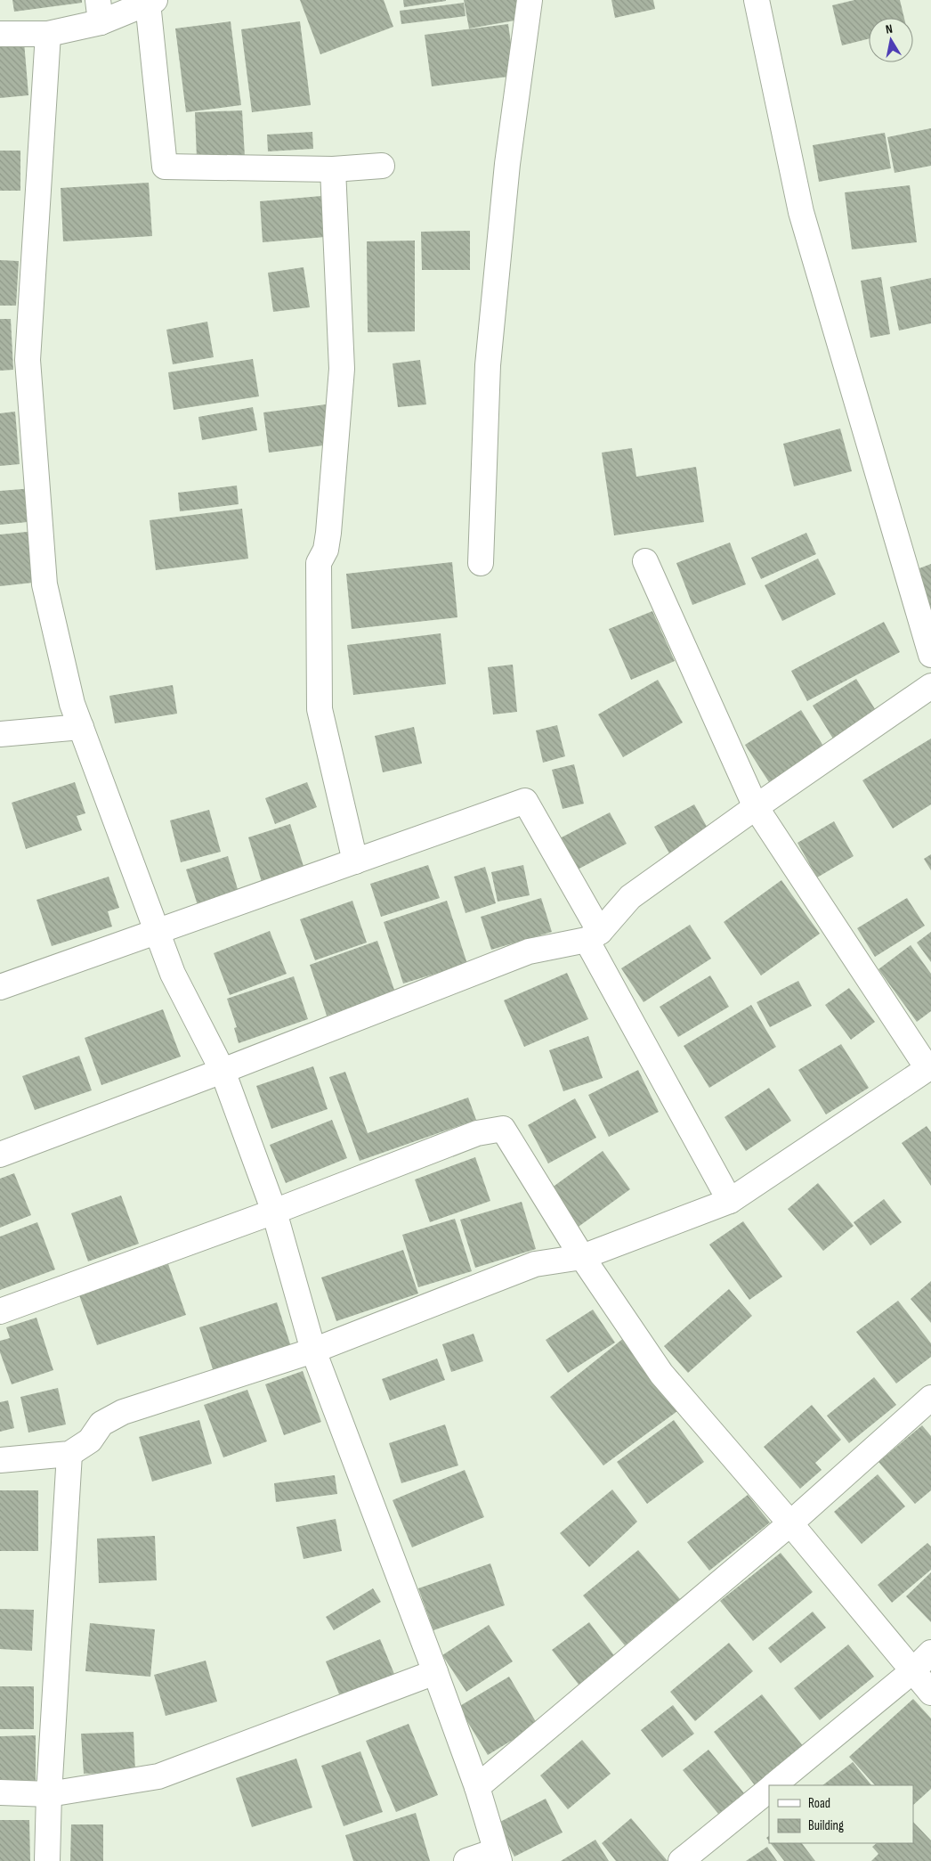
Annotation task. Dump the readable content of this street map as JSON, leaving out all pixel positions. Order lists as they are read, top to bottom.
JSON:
{
  "legend": ["Road", "Building"],
  "north": "top"
}
